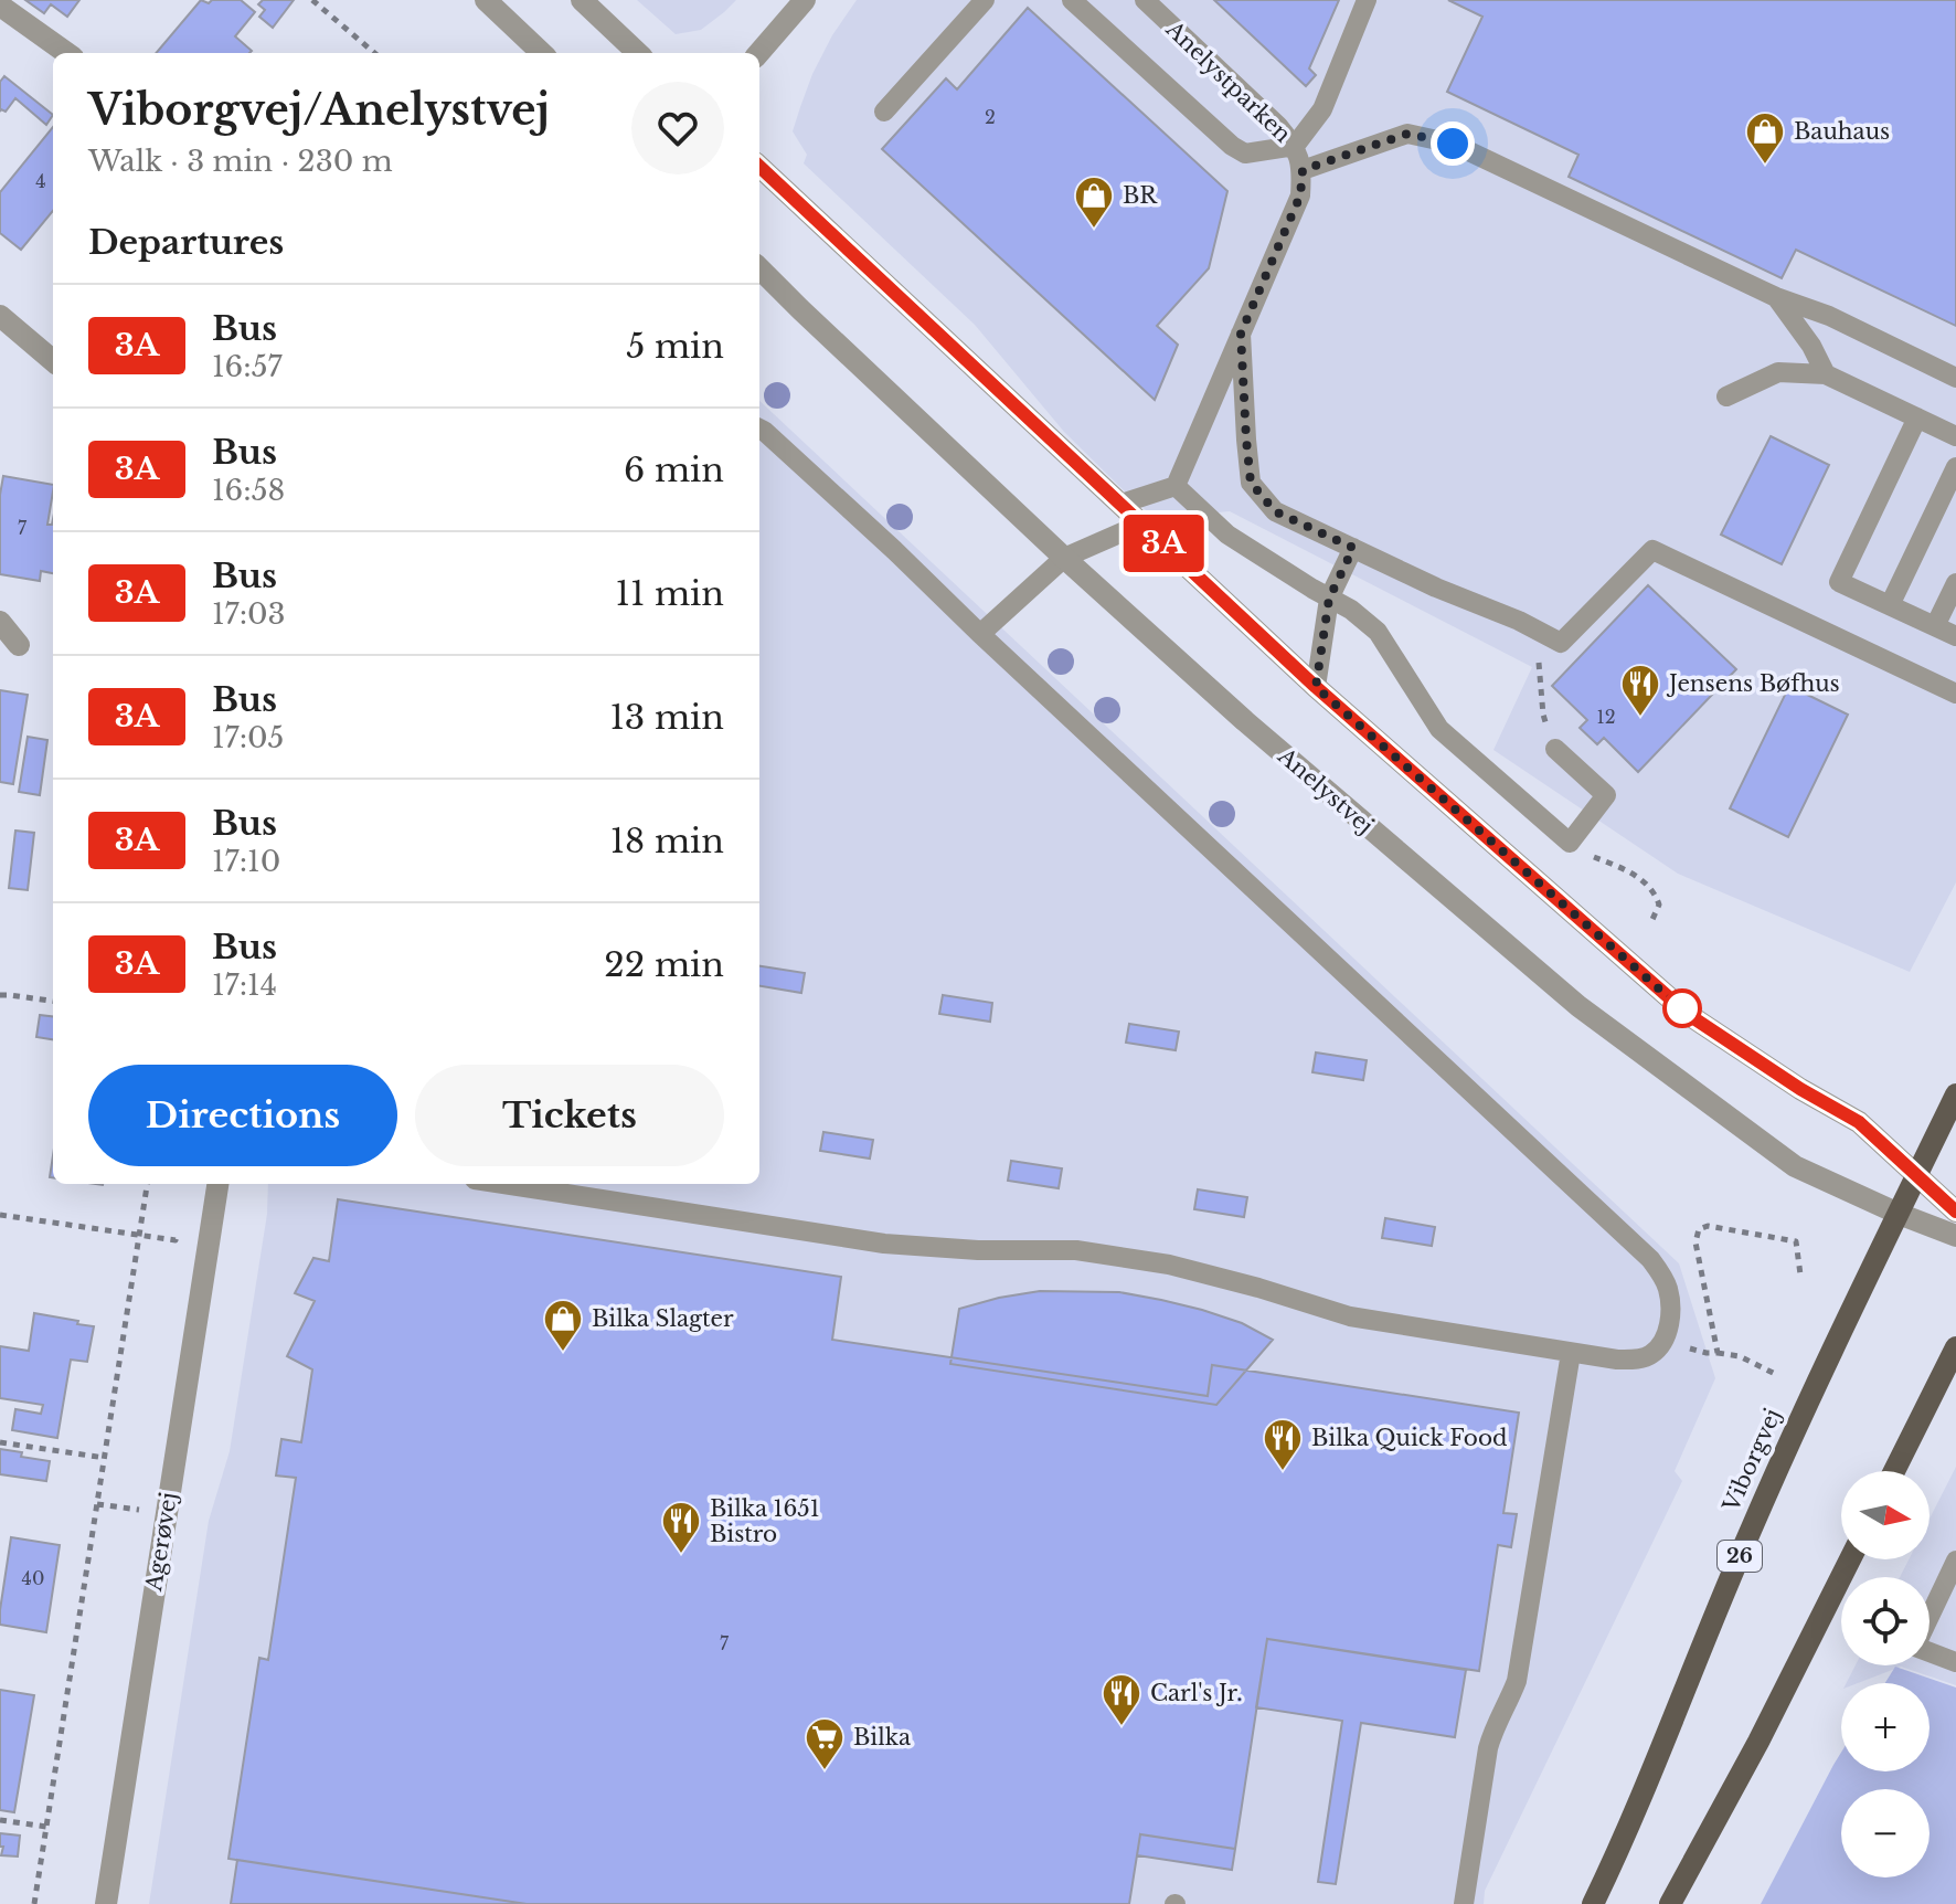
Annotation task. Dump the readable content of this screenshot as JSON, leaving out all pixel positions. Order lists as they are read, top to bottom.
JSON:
{
  "streets": {
    "main road": ["Viborgvej", "26"],
    "street": ["Anelystvej", "Agerøvej"],
    "lane": ["Anelystparken"]
  },
  "crossings": [
    ["Anelystvej", "Viborgvej"]
  ],
  "places": {
    "shop": ["Bauhaus", "BR", "Bilka Slagter"],
    "restaurant": [
      "Jensens Bøfhus",
      "Bilka Quick Food",
      "Bilka 1651 Bistro",
      "Carl's Jr."
    ],
    "supermarket": ["Bilka"]
  },
  "lines": ["bus line 3A"],
  "house_numbers": [
    "2",
    "4",
    "7",
    "12",
    "40",
    "7"
  ],
  "north": "right",
  "page": {
    "on_map": "3A",
    "heading": [
      ["Viborgvej/Anelystvej", "Walk · 3 min · 230 m"],
      "Departures"
    ],
    "list": [
      {
        "mark": "3A",
        "name": "Bus",
        "note": "16:57",
        "value": "5 min"
      },
      {
        "mark": "3A",
        "name": "Bus",
        "note": "16:58",
        "value": "6 min"
      },
      {
        "mark": "3A",
        "name": "Bus",
        "note": "17:03",
        "value": "11 min"
      },
      {
        "mark": "3A",
        "name": "Bus",
        "note": "17:05",
        "value": "13 min"
      },
      {
        "mark": "3A",
        "name": "Bus",
        "note": "17:10",
        "value": "18 min"
      },
      {
        "mark": "3A",
        "name": "Bus",
        "note": "17:14",
        "value": "22 min"
      }
    ],
    "buttons": ["Directions", "Tickets"],
    "map_buttons": ["+", "−"]
  }
}
